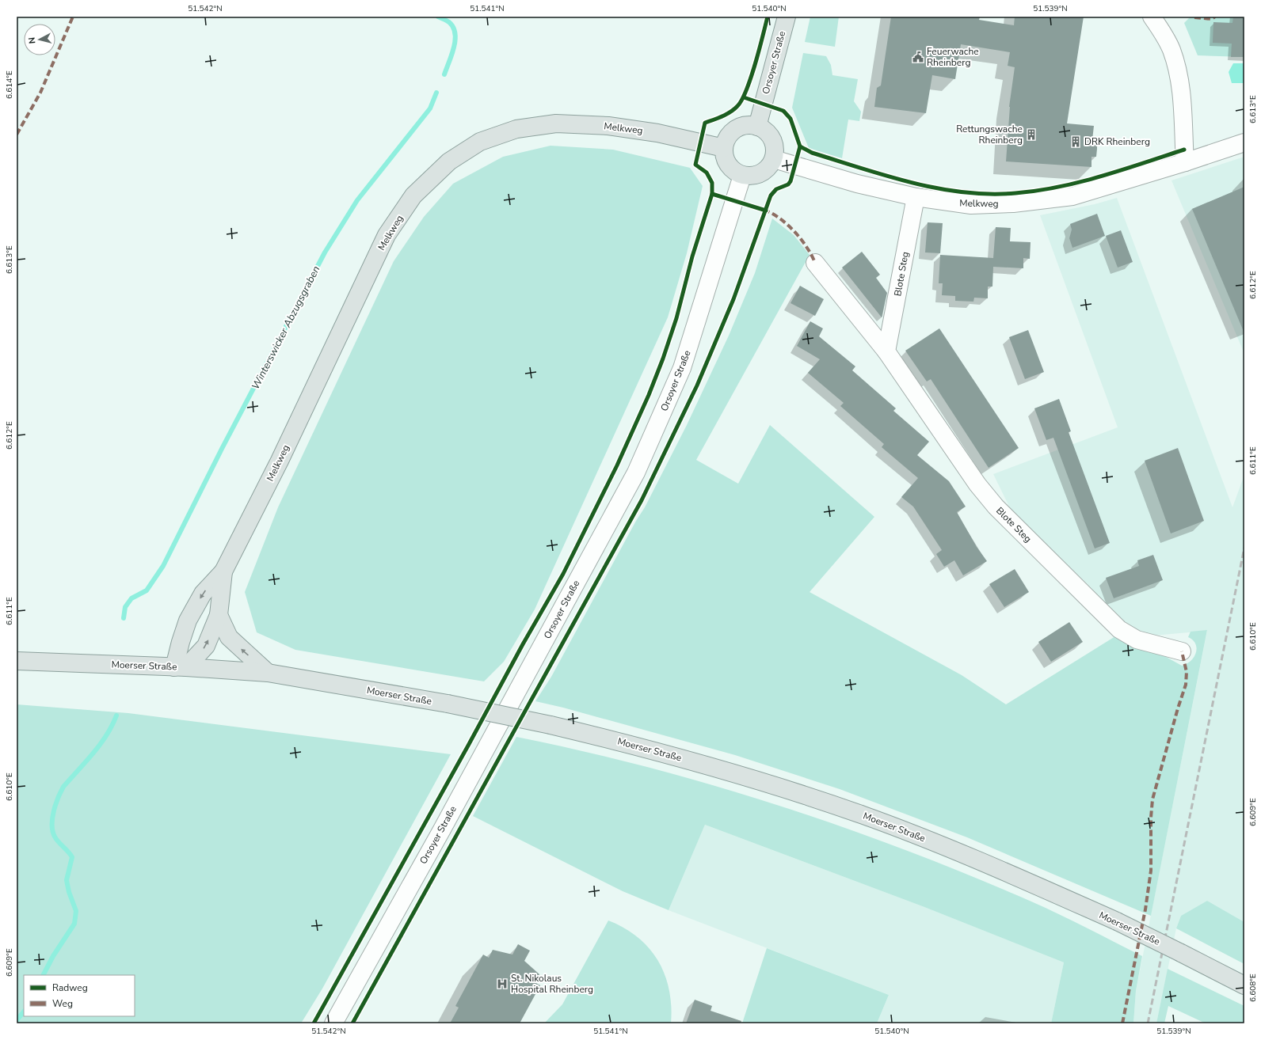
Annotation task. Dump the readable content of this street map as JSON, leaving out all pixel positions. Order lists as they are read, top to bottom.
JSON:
{
  "streets": {
    "main road": ["Orsoyer Straße", "Melkweg", "Moerser Straße"],
    "street": ["Blote Steg"]
  },
  "crossings": [
    ["Orsoyer Straße", "Melkweg"],
    ["Melkweg", "Blote Steg"],
    ["Melkweg", "Moerser Straße"]
  ],
  "water": ["Winterswicker Abzugsgraben"],
  "places": {
    "public building": ["Feuerwache Rheinberg"],
    "building": ["Rettungswache Rheinberg", "DRK Rheinberg"],
    "hospital": ["St. Nikolaus Hospital Rheinberg"]
  },
  "legend": ["Radweg", "Weg"],
  "north": "left",
  "coordinates": [
    "51.542°N",
    "51.541°N",
    "51.540°N",
    "51.539°N",
    "6.614°E",
    "6.613°E",
    "6.612°E",
    "6.611°E",
    "6.610°E",
    "6.609°E",
    "6.608°E"
  ]
}
